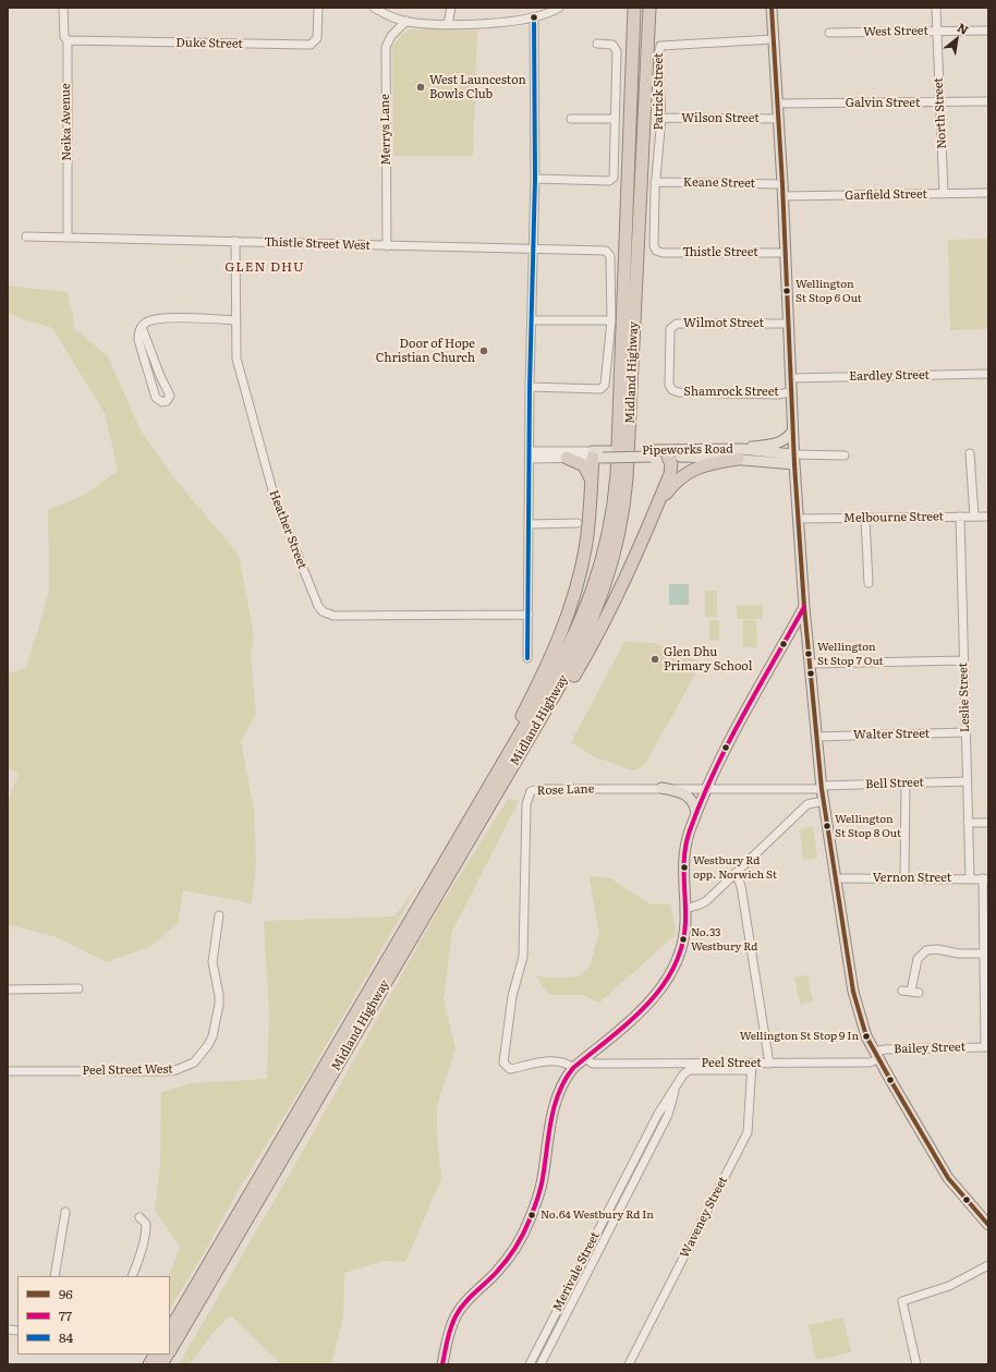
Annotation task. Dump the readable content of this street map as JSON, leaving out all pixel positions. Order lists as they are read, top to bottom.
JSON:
{
  "streets": {
    "highway": ["Midland Highway"],
    "main road": ["Pipeworks Road"],
    "street": [
      "West Street",
      "Duke Street",
      "Patrick Street",
      "Galvin Street",
      "North Street",
      "Wilson Street",
      "Neika Avenue",
      "Merrys Lane",
      "Keane Street",
      "Garfield Street",
      "Thistle Street West",
      "Thistle Street",
      "Wilmot Street",
      "Eardley Street",
      "Shamrock Street",
      "Melbourne Street",
      "Heather Street",
      "Leslie Street",
      "Walter Street",
      "Bell Street",
      "Rose Lane",
      "Vernon Street",
      "Bailey Street",
      "Peel Street",
      "Peel Street West",
      "Waveney Street",
      "Merivale Street"
    ]
  },
  "crossings": [
    ["West Street", "North Street"],
    ["Duke Street", "Neika Avenue"],
    ["Patrick Street", "Wilson Street"],
    ["Patrick Street", "Keane Street"],
    ["Patrick Street", "Thistle Street"],
    ["Galvin Street", "North Street"],
    ["North Street", "Garfield Street"],
    ["Neika Avenue", "Thistle Street West"],
    ["Merrys Lane", "Thistle Street West"],
    ["Thistle Street West", "Heather Street"],
    ["Wilmot Street", "Shamrock Street"],
    ["Melbourne Street", "Leslie Street"],
    ["Leslie Street", "Walter Street"],
    ["Leslie Street", "Bell Street"],
    ["Leslie Street", "Vernon Street"],
    ["Bell Street", "Rose Lane"],
    ["Bailey Street", "Peel Street"],
    ["Peel Street", "Waveney Street"],
    ["Peel Street", "Merivale Street"],
    ["Waveney Street", "Merivale Street"]
  ],
  "districts": ["GLEN DHU"],
  "places": [
    "West Launceston Bowls Club",
    "Wellington St Stop 6 Out",
    "Door of Hope Christian Church",
    "Wellington St Stop 7 Out",
    "Glen Dhu Primary School",
    "Wellington St Stop 8 Out",
    "Westbury Rd opp. Norwich St",
    "No.33 Westbury Rd",
    "Wellington St Stop 9 In",
    "No.64 Westbury Rd In"
  ],
  "lines": ["transit line 96", "transit line 84", "transit line 77"],
  "legend": ["96", "77", "84"],
  "north": "top right"
}
